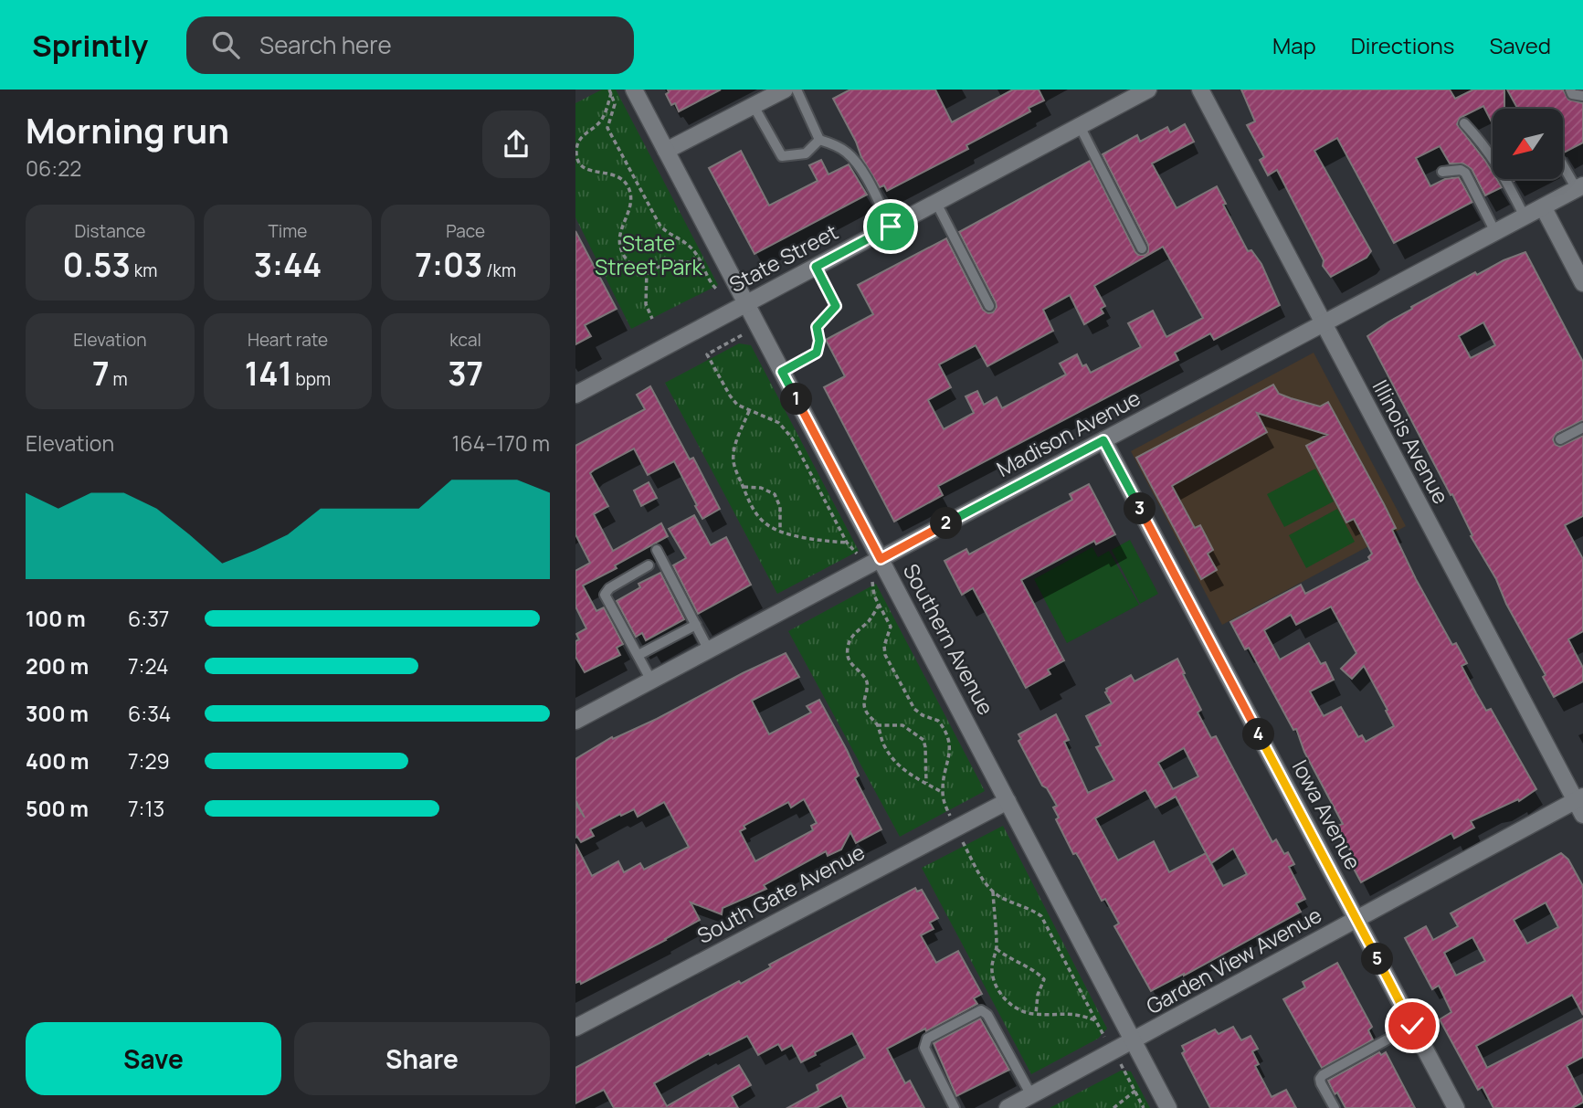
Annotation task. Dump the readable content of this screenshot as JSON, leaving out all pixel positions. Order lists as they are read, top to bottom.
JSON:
{
  "streets": {
    "street": [
      "State Street",
      "Madison Avenue",
      "Illinois Avenue",
      "Southern Avenue",
      "Iowa Avenue",
      "South Gate Avenue",
      "Garden View Avenue"
    ]
  },
  "crossings": [
    ["State Street", "Southern Avenue"],
    ["Madison Avenue", "Illinois Avenue"],
    ["Madison Avenue", "Southern Avenue"],
    ["Madison Avenue", "Iowa Avenue"],
    ["Illinois Avenue", "Garden View Avenue"],
    ["Southern Avenue", "South Gate Avenue"],
    ["Southern Avenue", "Garden View Avenue"],
    ["Iowa Avenue", "Garden View Avenue"]
  ],
  "parks": ["State Street Park"],
  "north": "bottom left",
  "page": {
    "header": "Sprintly",
    "search": "Search here",
    "nav": ["Map", "Directions", "Saved"],
    "heading": ["Morning run", "06:22"],
    "stats": [
      ["Distance", "0.53 km"],
      ["Time", "3:44"],
      ["Pace", "7:03 /km"],
      ["Elevation", "7 m"],
      ["Heart rate", "141 bpm"],
      ["kcal", "37"]
    ],
    "pins": [
      "1",
      "3",
      "2",
      "4",
      "5"
    ],
    "chart": ["Elevation", "164–170 m"],
    "list": [
      {
        "name": "100 m",
        "note": "6:37"
      },
      {
        "name": "200 m",
        "note": "7:24"
      },
      {
        "name": "300 m",
        "note": "6:34"
      },
      {
        "name": "400 m",
        "note": "7:29"
      },
      {
        "name": "500 m",
        "note": "7:13"
      }
    ],
    "buttons": ["Save", "Share"]
  }
}
